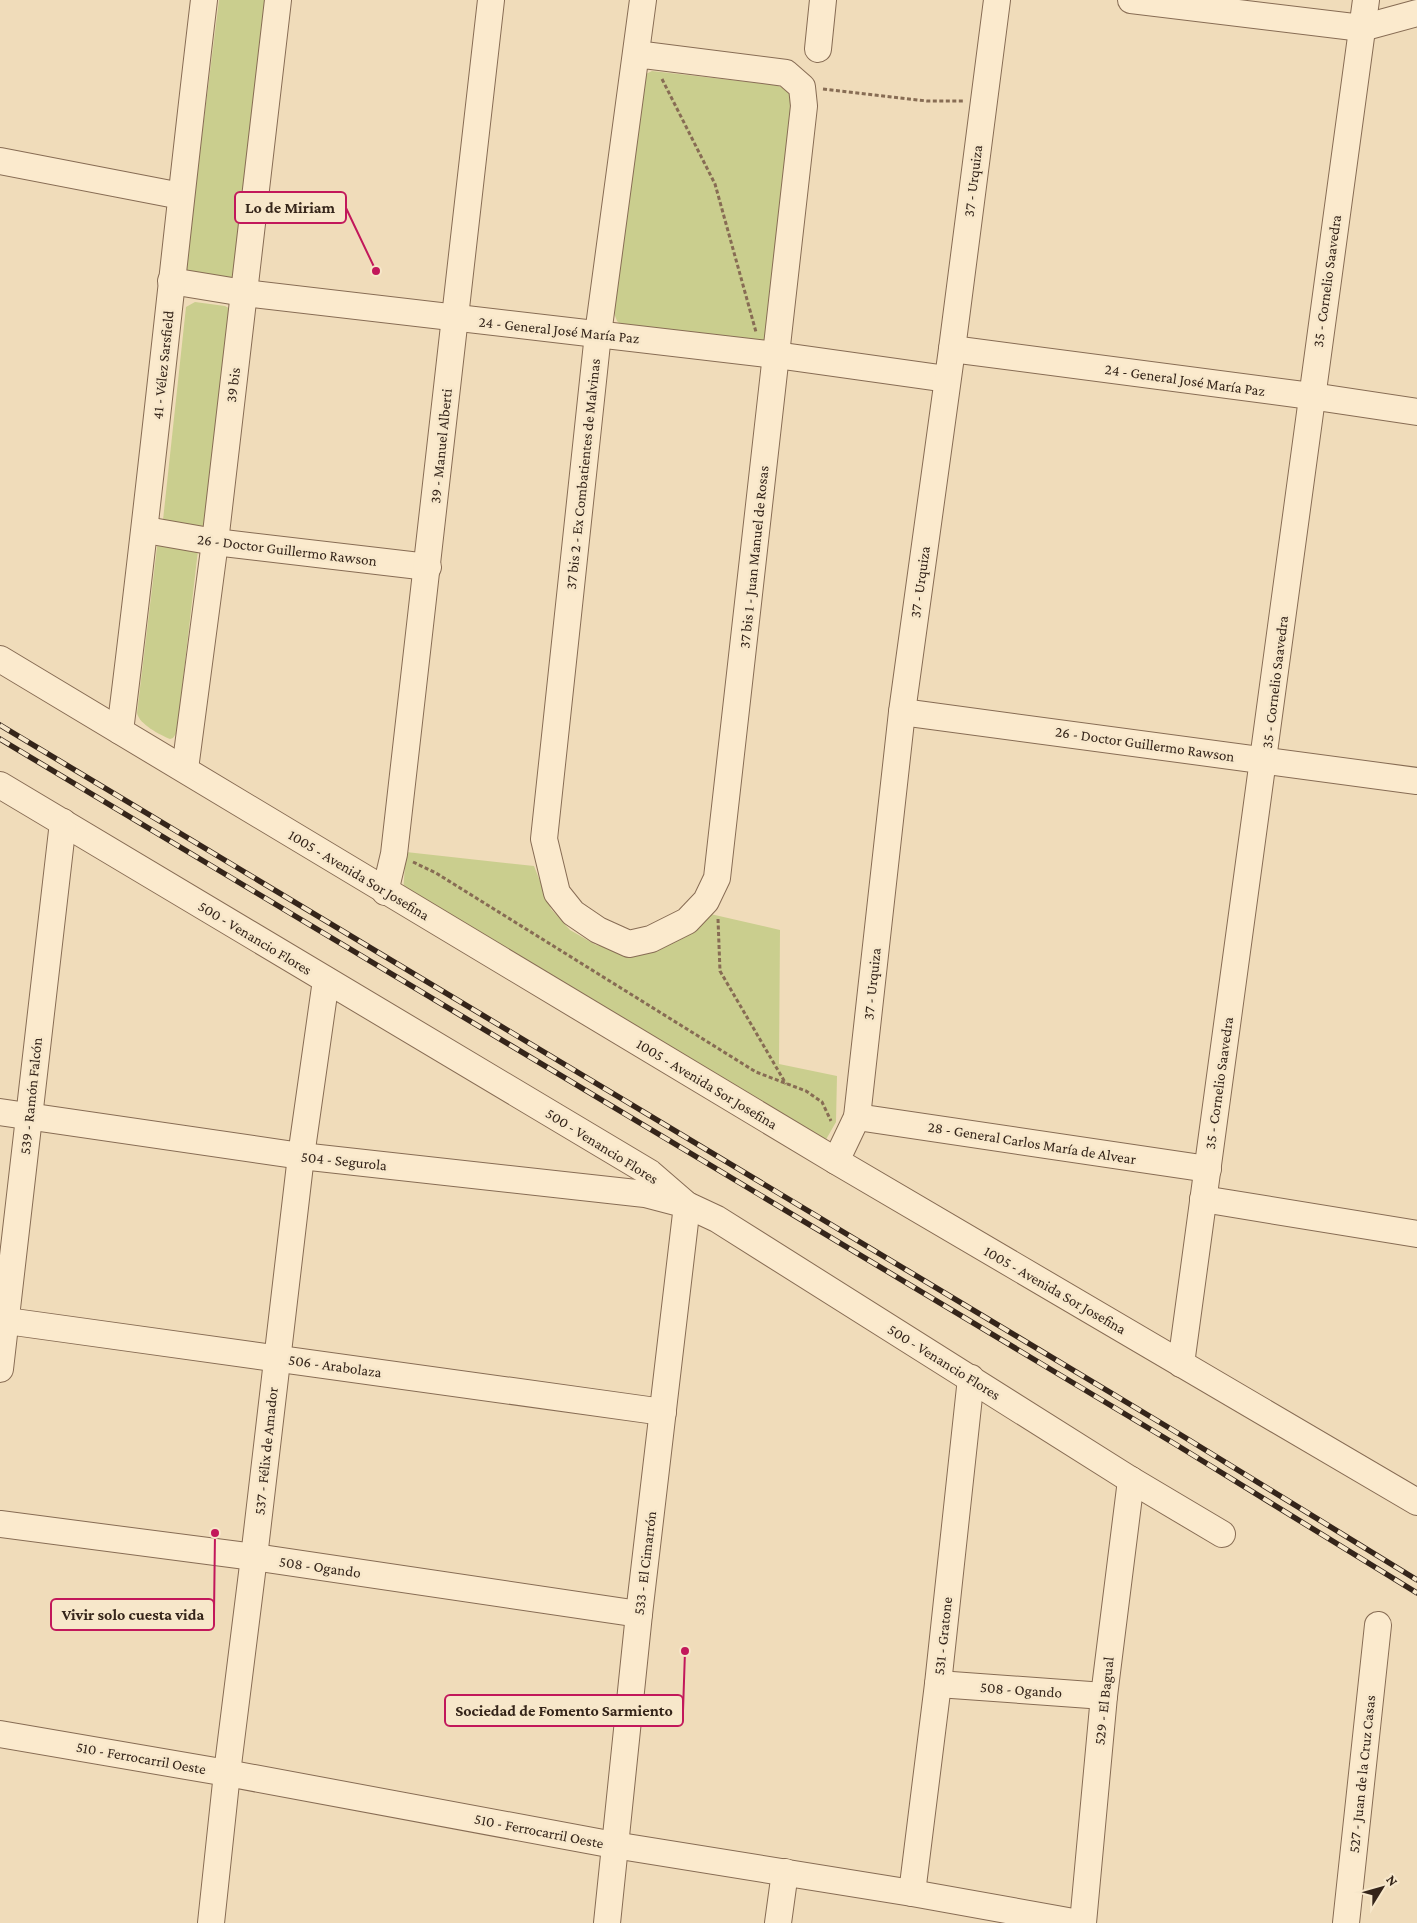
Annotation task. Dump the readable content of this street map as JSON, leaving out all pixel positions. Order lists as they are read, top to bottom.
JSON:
{
  "streets": {
    "street": [
      "37 - Urquiza",
      "35 - Cornelio Saavedra",
      "24 - General José María Paz",
      "41 - Vélez Sarsfield",
      "39 bis",
      "39 - Manuel Alberti",
      "37 bis 2 - Ex Combatientes de Malvinas",
      "26 - Doctor Guillermo Rawson",
      "37 bis 1 - Juan Manuel de Rosas",
      "1005 - Avenida Sor Josefina",
      "500 - Venancio Flores",
      "539 - Ramón Falcón",
      "28 - General Carlos María de Alvear",
      "504 - Segurola",
      "506 - Arabolaza",
      "537 - Félix de Amador",
      "533 - El Cimarrón",
      "508 - Ogando",
      "531 - Gratone",
      "529 - El Bagual",
      "510 - Ferrocarril Oeste",
      "527 - Juan de la Cruz Casas"
    ]
  },
  "crossings": [
    ["37 - Urquiza", "24 - General José María Paz"],
    ["37 - Urquiza", "26 - Doctor Guillermo Rawson"],
    ["37 - Urquiza", "1005 - Avenida Sor Josefina"],
    ["37 - Urquiza", "28 - General Carlos María de Alvear"],
    ["35 - Cornelio Saavedra", "24 - General José María Paz"],
    ["35 - Cornelio Saavedra", "26 - Doctor Guillermo Rawson"],
    ["35 - Cornelio Saavedra", "1005 - Avenida Sor Josefina"],
    ["35 - Cornelio Saavedra", "28 - General Carlos María de Alvear"],
    ["24 - General José María Paz", "41 - Vélez Sarsfield"],
    ["24 - General José María Paz", "39 bis"],
    ["24 - General José María Paz", "39 - Manuel Alberti"],
    ["24 - General José María Paz", "37 bis 2 - Ex Combatientes de Malvinas"],
    ["24 - General José María Paz", "37 bis 1 - Juan Manuel de Rosas"],
    ["41 - Vélez Sarsfield", "26 - Doctor Guillermo Rawson"],
    ["41 - Vélez Sarsfield", "1005 - Avenida Sor Josefina"],
    ["39 bis", "26 - Doctor Guillermo Rawson"],
    ["39 bis", "1005 - Avenida Sor Josefina"],
    ["39 - Manuel Alberti", "26 - Doctor Guillermo Rawson"],
    ["39 - Manuel Alberti", "1005 - Avenida Sor Josefina"],
    ["37 bis 2 - Ex Combatientes de Malvinas", "37 bis 1 - Juan Manuel de Rosas"],
    ["500 - Venancio Flores", "539 - Ramón Falcón"],
    ["500 - Venancio Flores", "504 - Segurola"],
    ["500 - Venancio Flores", "537 - Félix de Amador"],
    ["500 - Venancio Flores", "533 - El Cimarrón"],
    ["500 - Venancio Flores", "531 - Gratone"],
    ["500 - Venancio Flores", "529 - El Bagual"],
    ["539 - Ramón Falcón", "504 - Segurola"],
    ["539 - Ramón Falcón", "506 - Arabolaza"],
    ["504 - Segurola", "537 - Félix de Amador"],
    ["504 - Segurola", "533 - El Cimarrón"],
    ["506 - Arabolaza", "537 - Félix de Amador"],
    ["506 - Arabolaza", "533 - El Cimarrón"],
    ["537 - Félix de Amador", "508 - Ogando"],
    ["537 - Félix de Amador", "510 - Ferrocarril Oeste"],
    ["533 - El Cimarrón", "508 - Ogando"],
    ["533 - El Cimarrón", "510 - Ferrocarril Oeste"],
    ["508 - Ogando", "531 - Gratone"],
    ["508 - Ogando", "529 - El Bagual"],
    ["531 - Gratone", "510 - Ferrocarril Oeste"],
    ["529 - El Bagual", "510 - Ferrocarril Oeste"]
  ],
  "places": ["Lo de Miriam", "Vivir solo cuesta vida", "Sociedad de Fomento Sarmiento"],
  "north": "top right"
}
